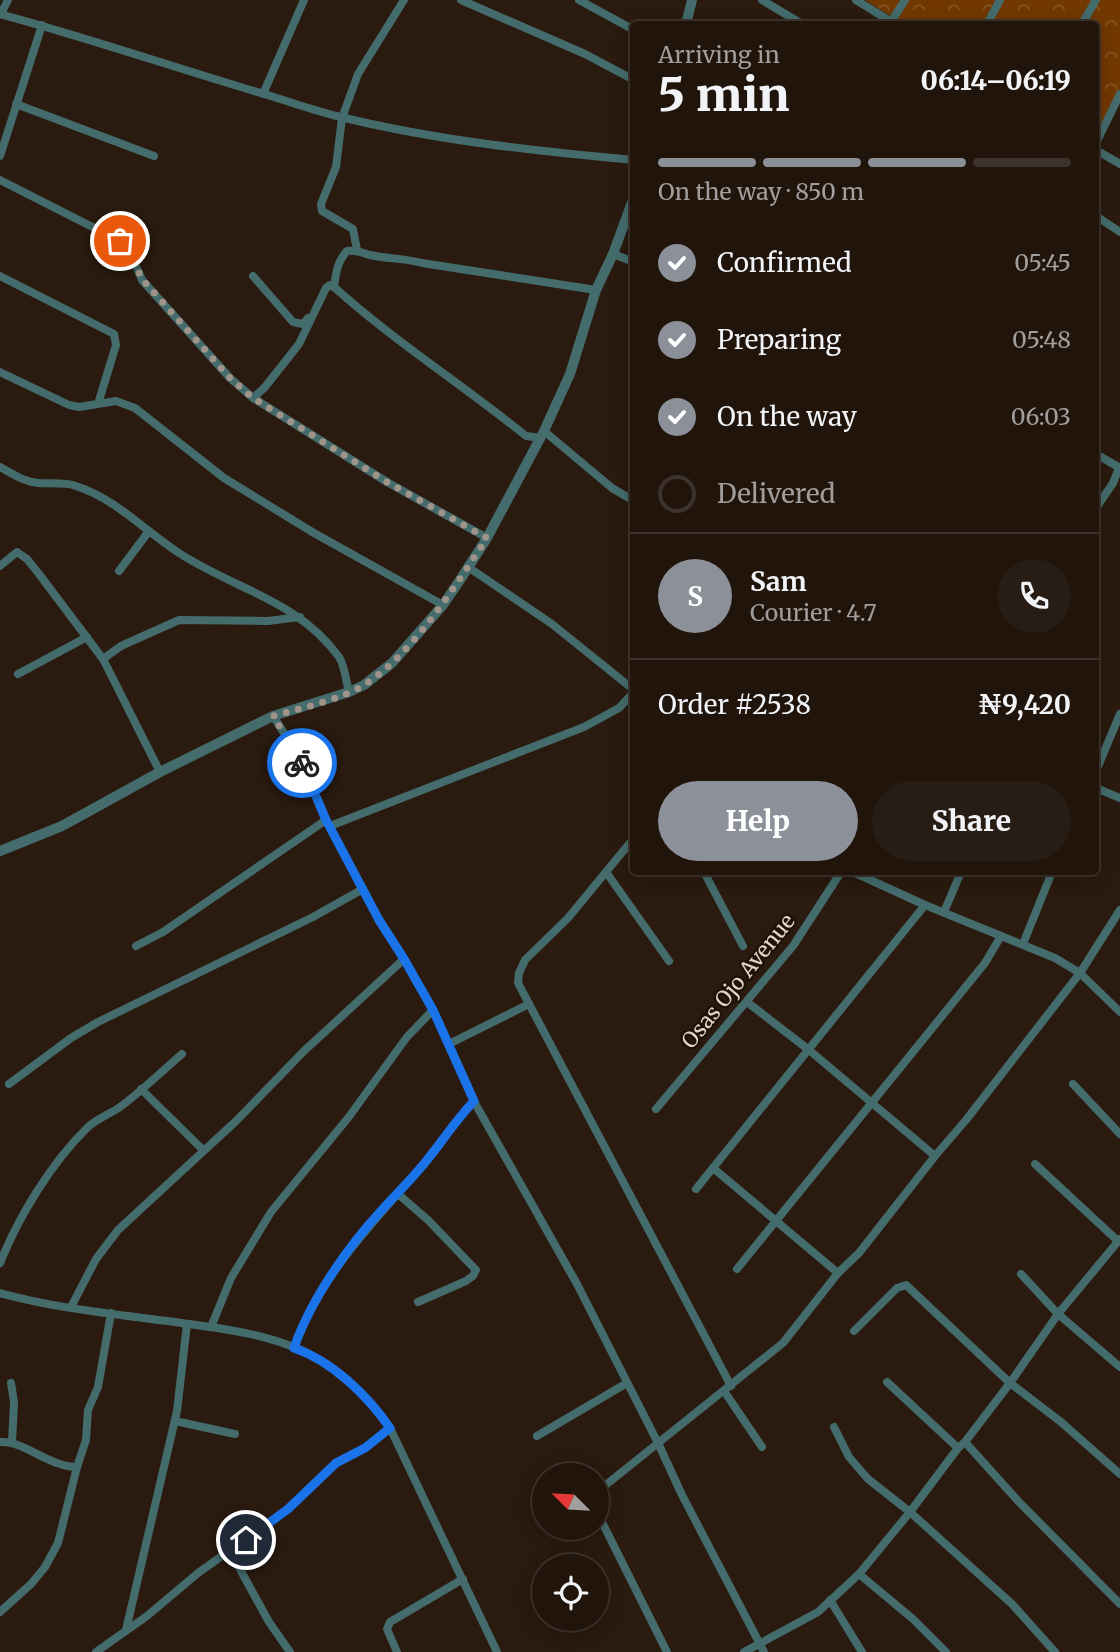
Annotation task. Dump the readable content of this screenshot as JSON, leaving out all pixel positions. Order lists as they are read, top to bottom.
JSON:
{
  "streets": {
    "street": ["Osas Ojo Avenue"]
  },
  "north": "top left",
  "page": {
    "heading": ["5 min", "Arriving in", "06:14–06:19"],
    "panel": [
      "Sam",
      "Courier · 4.7",
      "Order #2538",
      "₦9,420"
    ],
    "bar": "On the way · 850 m",
    "list": [
      ["Confirmed", "05:45"],
      ["Preparing", "05:48"],
      ["On the way", "06:03"],
      "Delivered"
    ],
    "round": "S",
    "buttons": ["Help", "Share"]
  }
}
